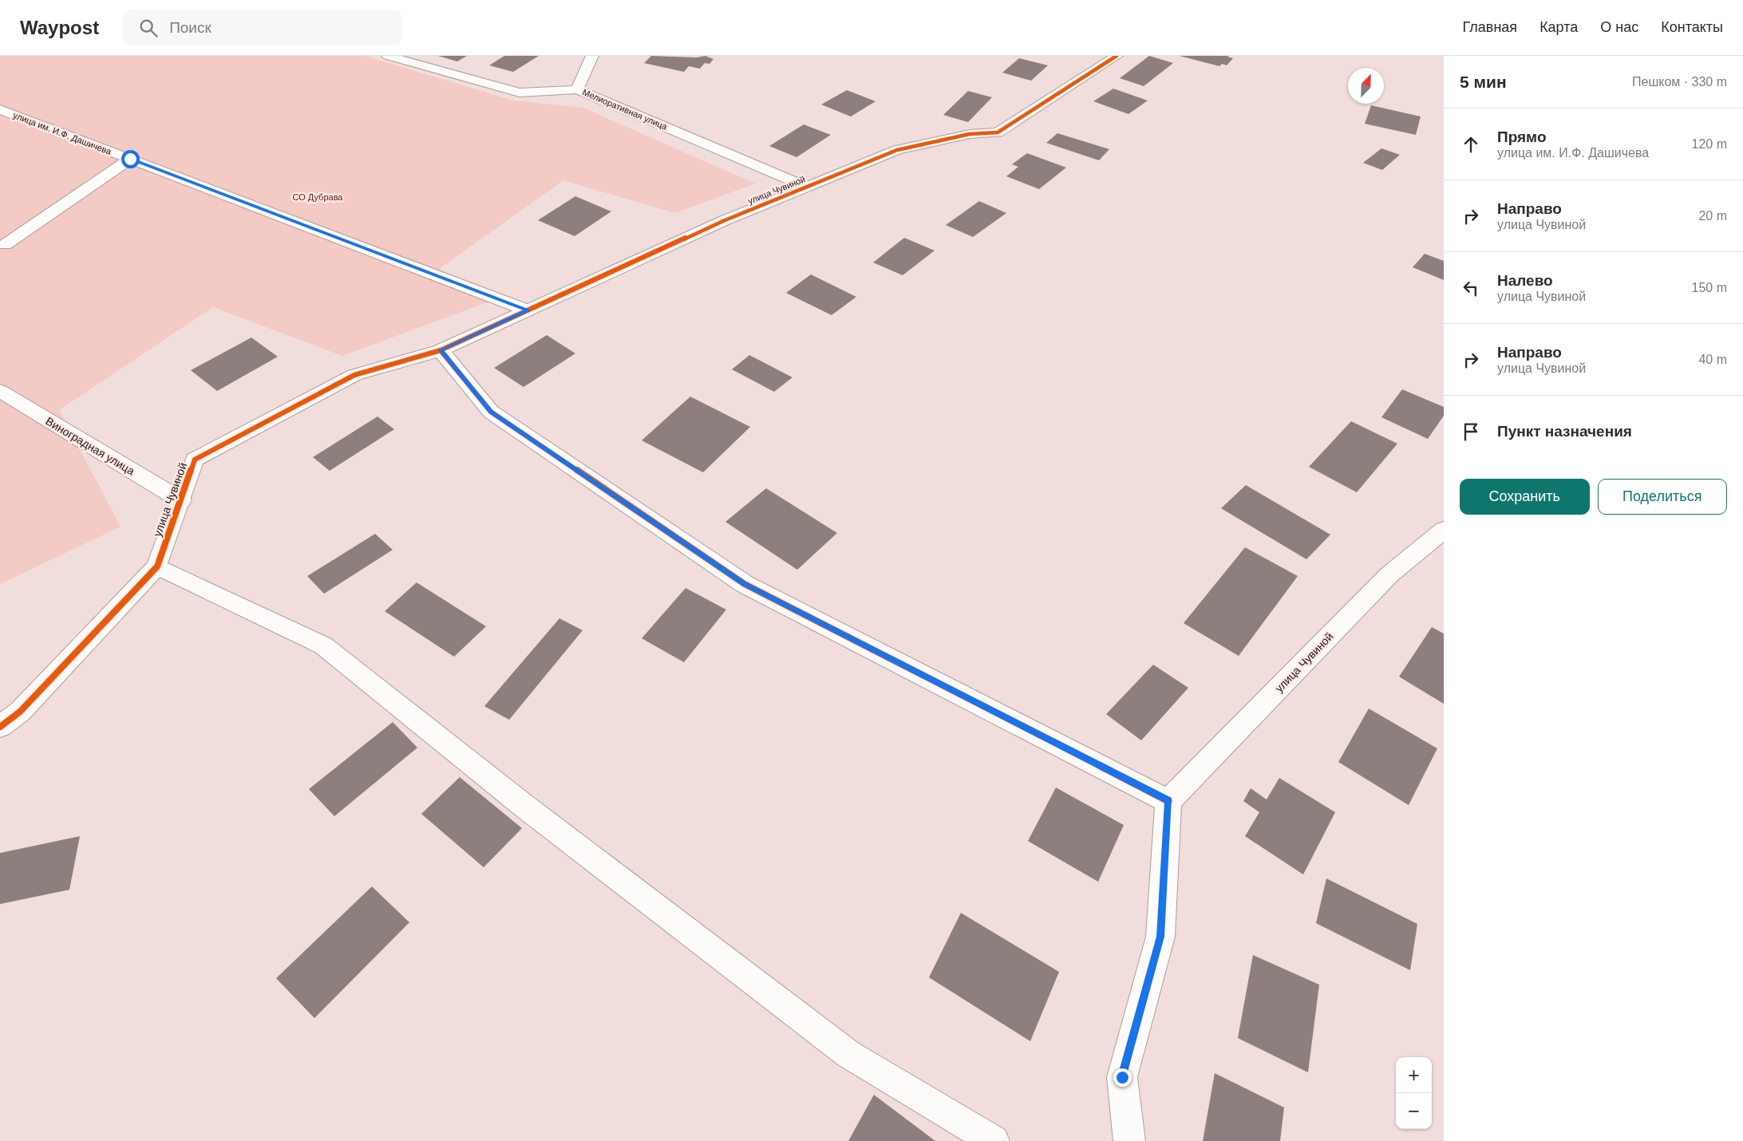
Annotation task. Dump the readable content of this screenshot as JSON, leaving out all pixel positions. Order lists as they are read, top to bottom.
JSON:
{
  "streets": {
    "street": [
      "Мелиоративная улица",
      "улица им. И.Ф. Дашичева",
      "улица Чувиной",
      "Виноградная улица"
    ]
  },
  "crossings": [
    ["Мелиоративная улица", "улица Чувиной"],
    ["улица им. И.Ф. Дашичева", "улица Чувиной"],
    ["улица Чувиной", "Виноградная улица"]
  ],
  "parks": ["СО Дубрава"],
  "north": "top right",
  "page": {
    "header": "Waypost",
    "search": "Поиск",
    "nav": [
      "Главная",
      "Карта",
      "О нас",
      "Контакты"
    ],
    "heading": ["5 мин", "Пешком · 330 m"],
    "list": [
      ["Прямо", "улица им. И.Ф. Дашичева", "120 m"],
      ["Направо", "улица Чувиной", "20 m"],
      ["Налево", "улица Чувиной", "150 m"],
      ["Направо", "улица Чувиной", "40 m"],
      "Пункт назначения"
    ],
    "buttons": ["Сохранить", "Поделиться"],
    "map_buttons": ["+", "−"]
  }
}
